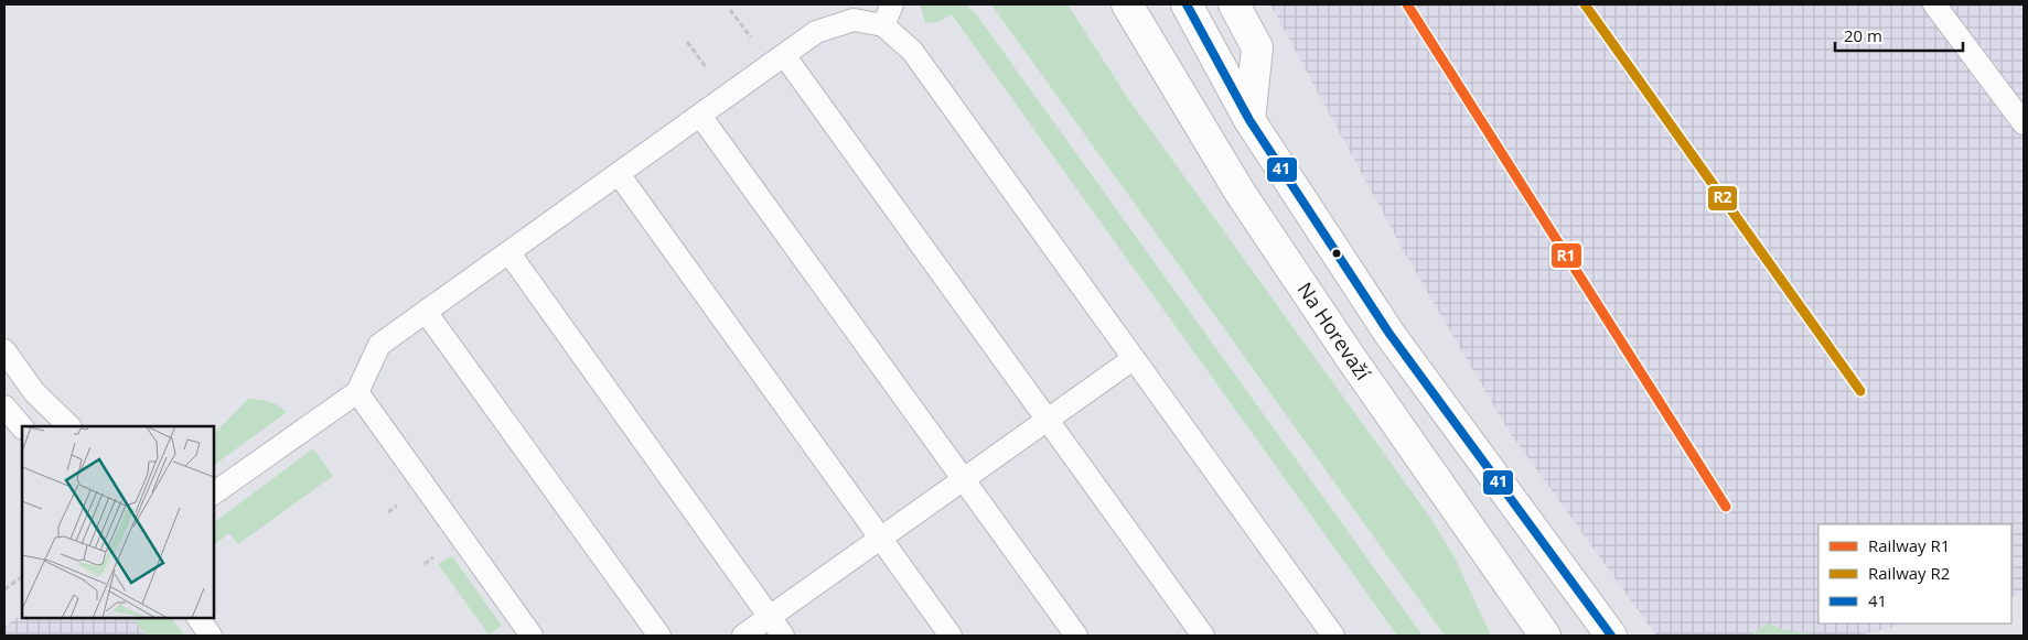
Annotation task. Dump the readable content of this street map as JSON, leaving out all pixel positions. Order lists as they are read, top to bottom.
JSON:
{
  "streets": {
    "main road": ["Na Horevaží"]
  },
  "lines": ["rail line R1", "rail line R2", "transit line 41"],
  "legend": ["Railway R1", "Railway R2", "41"],
  "scale_bar": "20 m"
}
